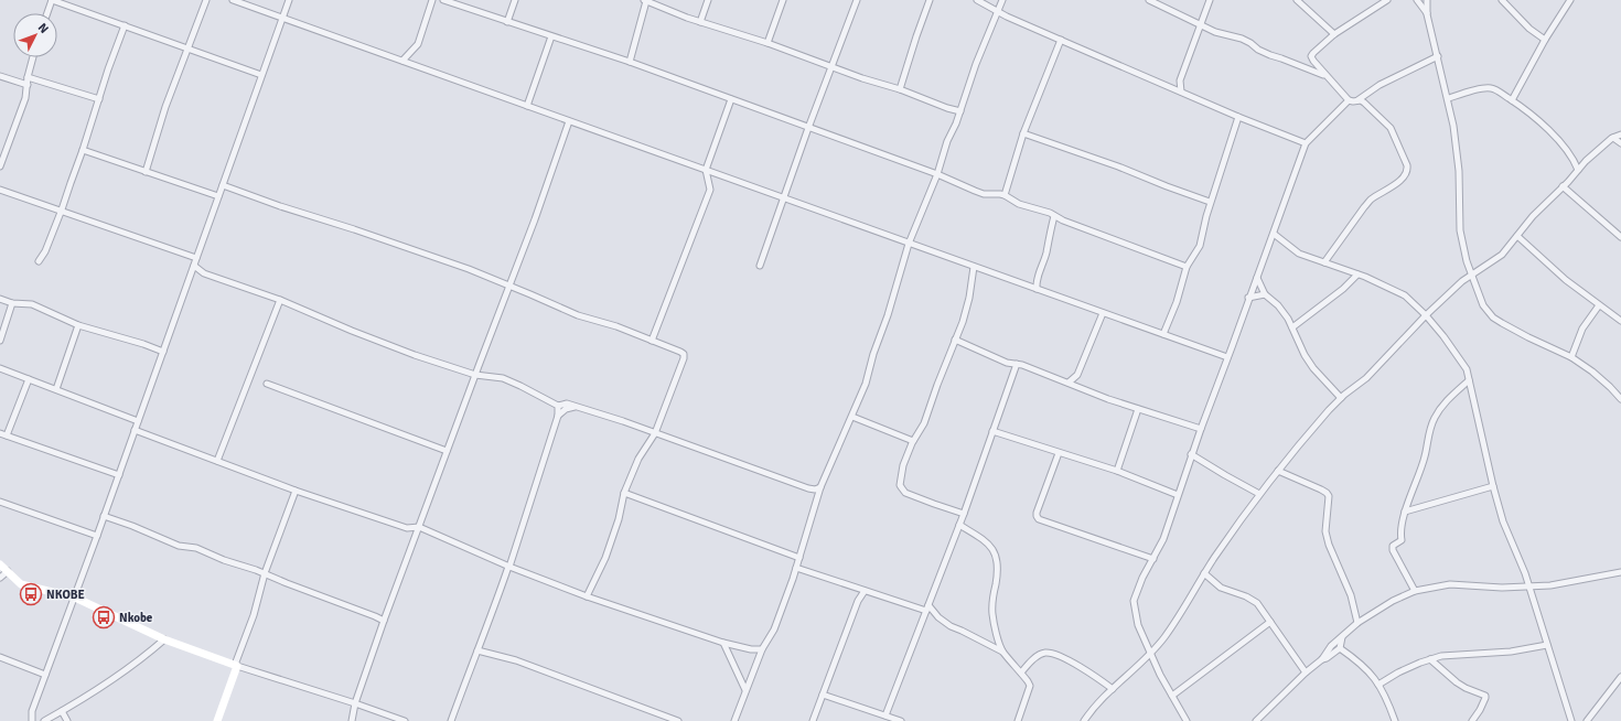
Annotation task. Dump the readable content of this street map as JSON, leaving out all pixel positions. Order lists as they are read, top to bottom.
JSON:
{
  "places": {
    "bus stop": ["NKOBE", "Nkobe"]
  },
  "north": "top right"
}
